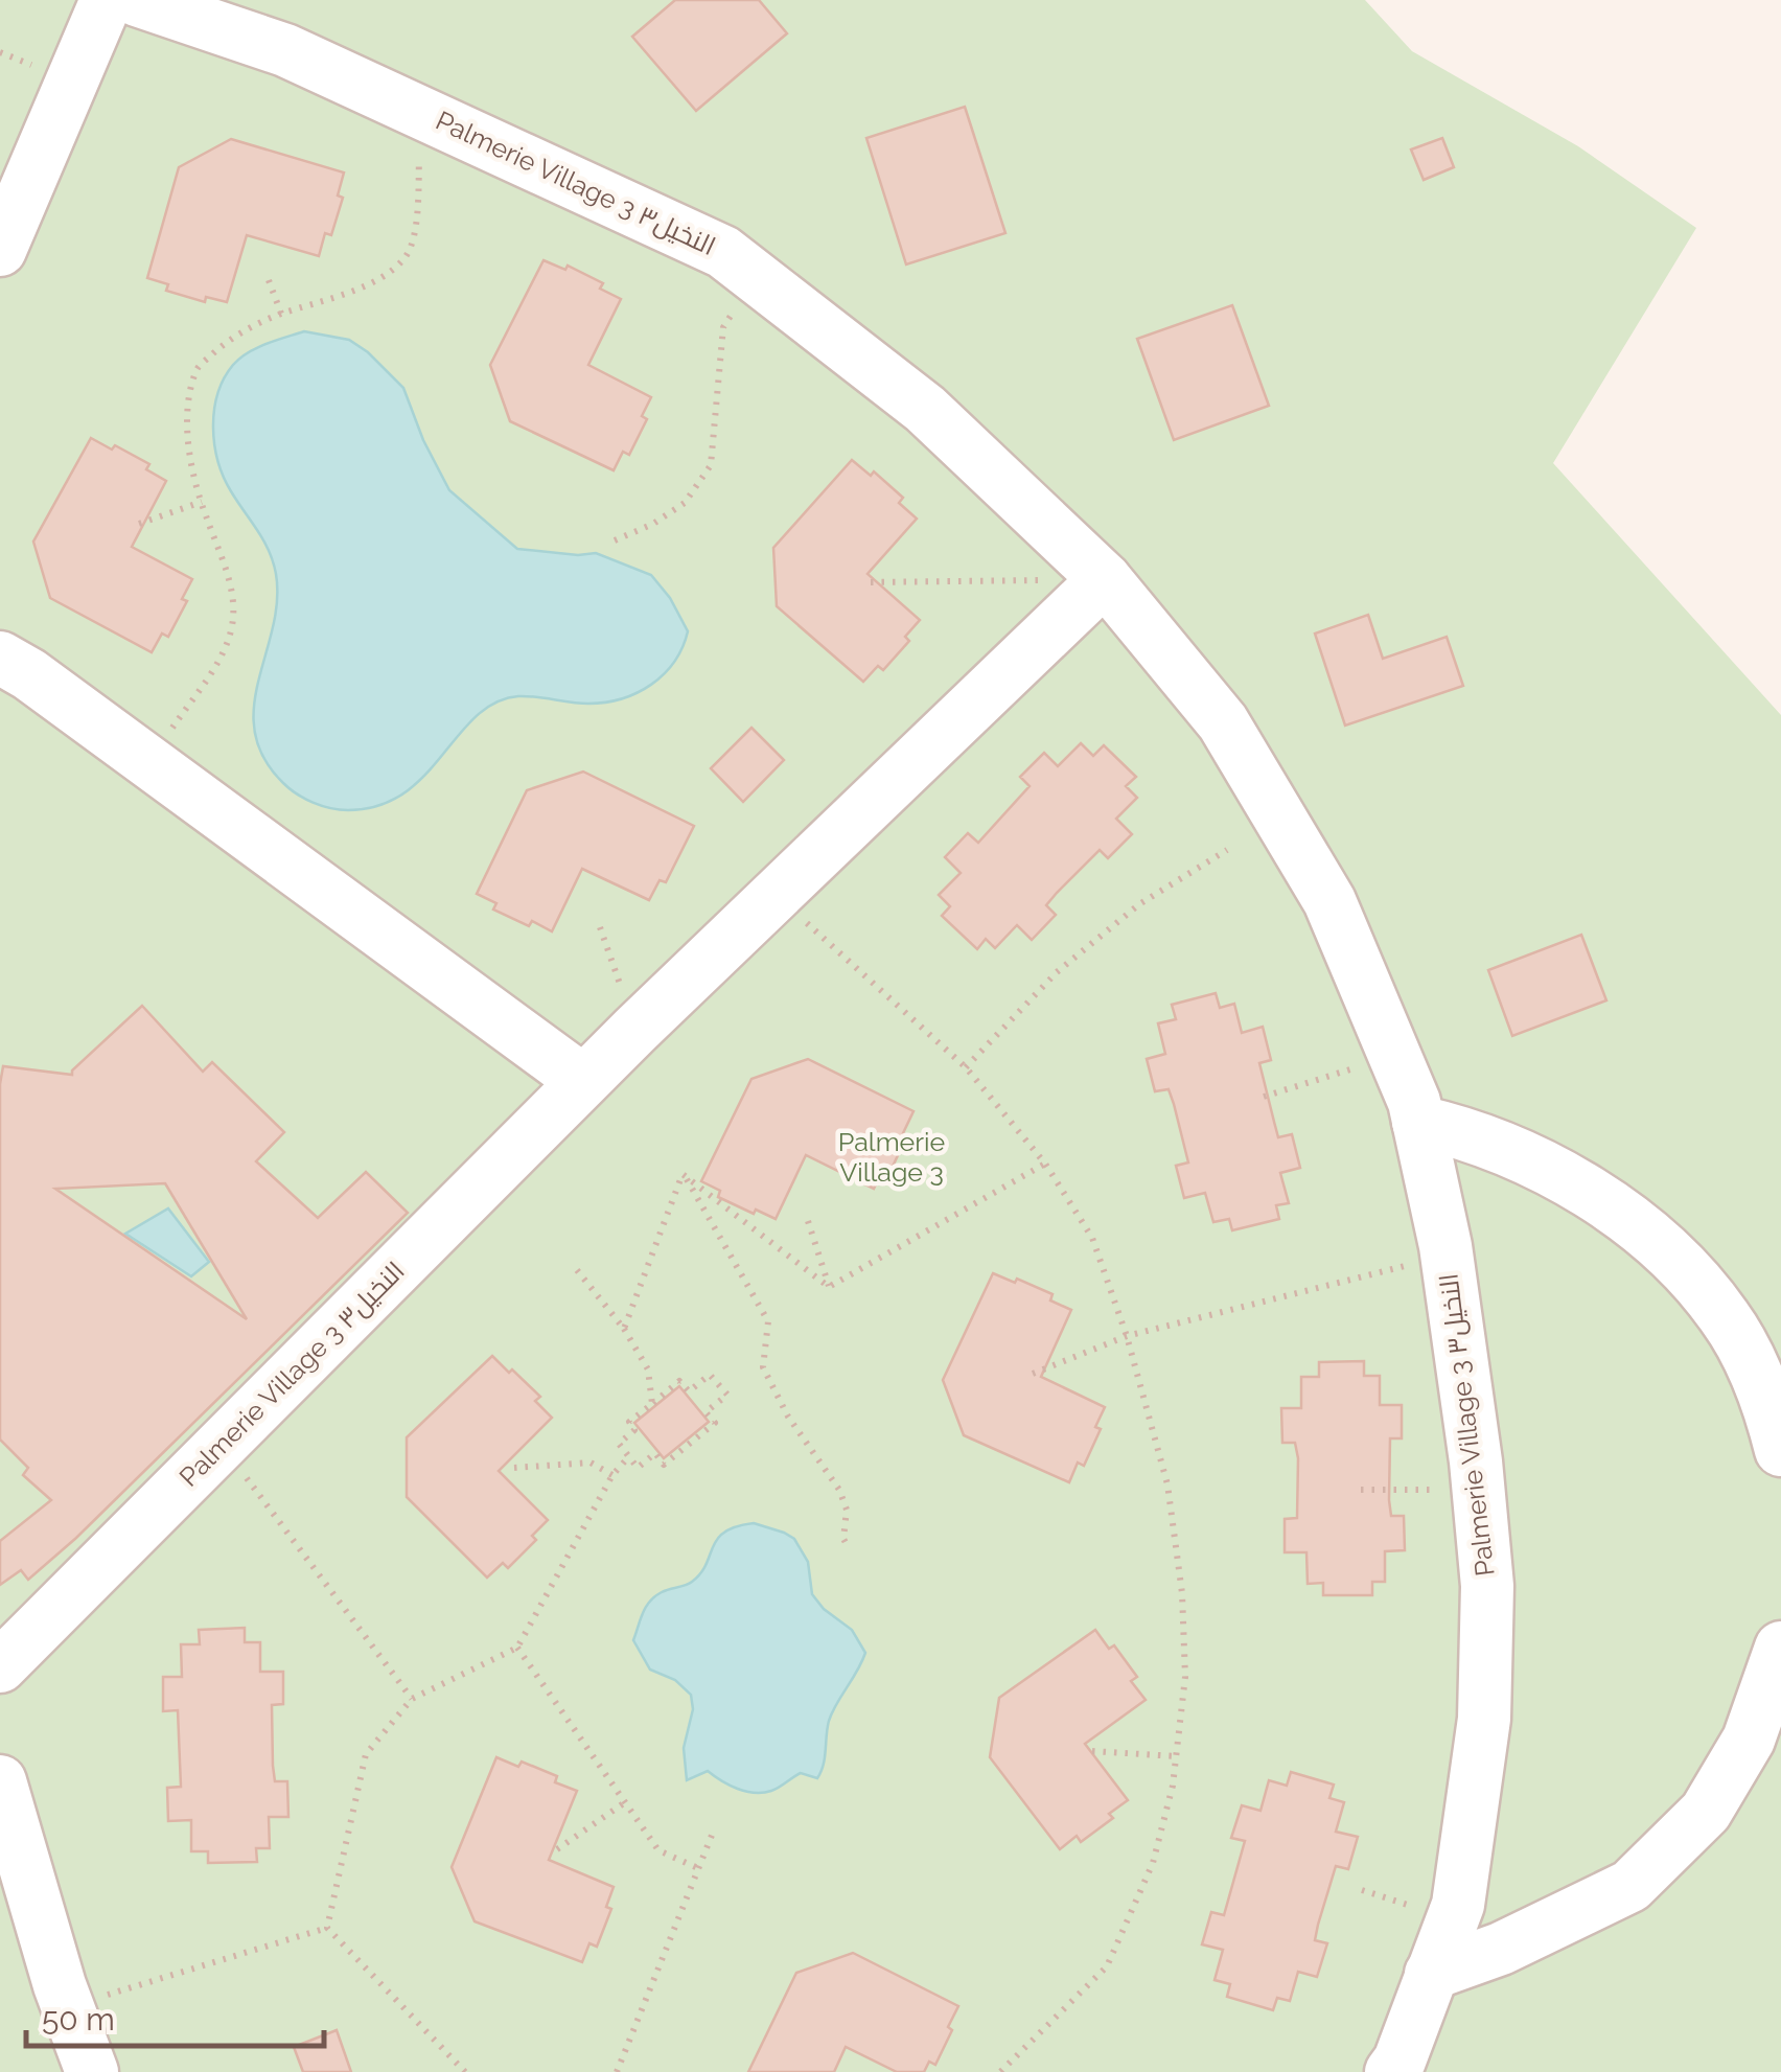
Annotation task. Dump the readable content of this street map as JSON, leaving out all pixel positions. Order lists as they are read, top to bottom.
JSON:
{
  "streets": {
    "street": ["Palmerie Village 3 النخيل٣"]
  },
  "parks": ["Palmerie Village 3"],
  "scale_bar": "50 m"
}
